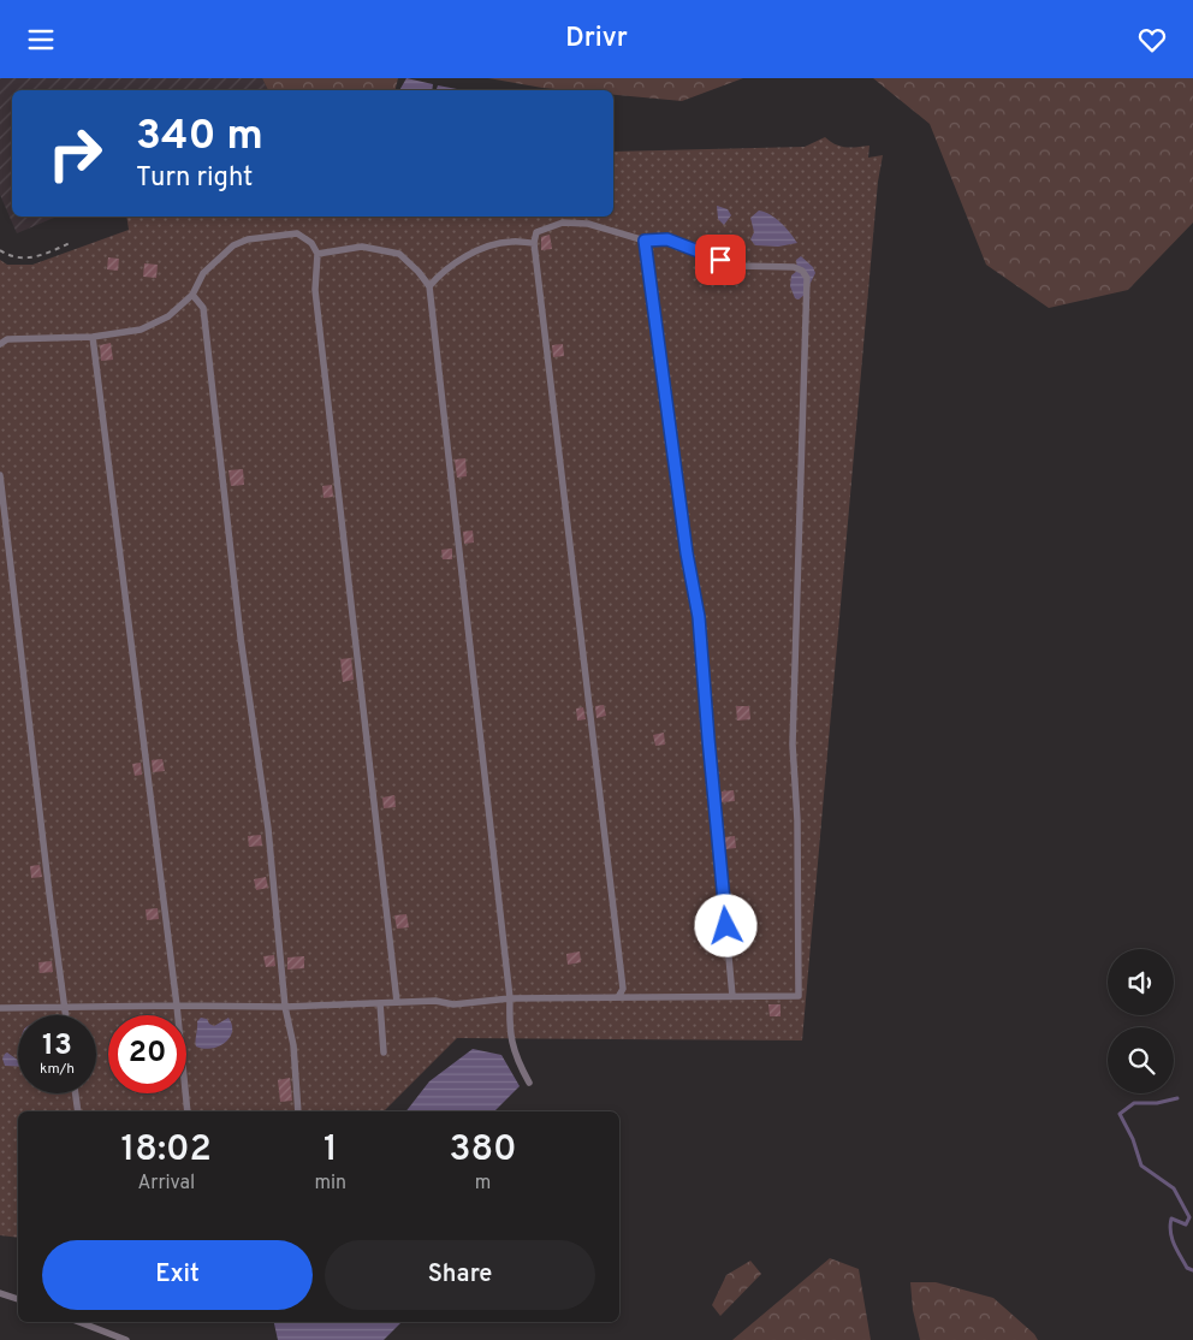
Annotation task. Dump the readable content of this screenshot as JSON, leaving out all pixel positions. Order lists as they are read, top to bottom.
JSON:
{
  "page": {
    "header": "Drivr",
    "turn": ["340 m", "Turn right"],
    "speed": "13 km/h",
    "limit": "20",
    "eta": [
      "18:02",
      "Arrival",
      "1",
      "min",
      "380",
      "m"
    ],
    "buttons": ["Exit", "Share"]
  }
}
